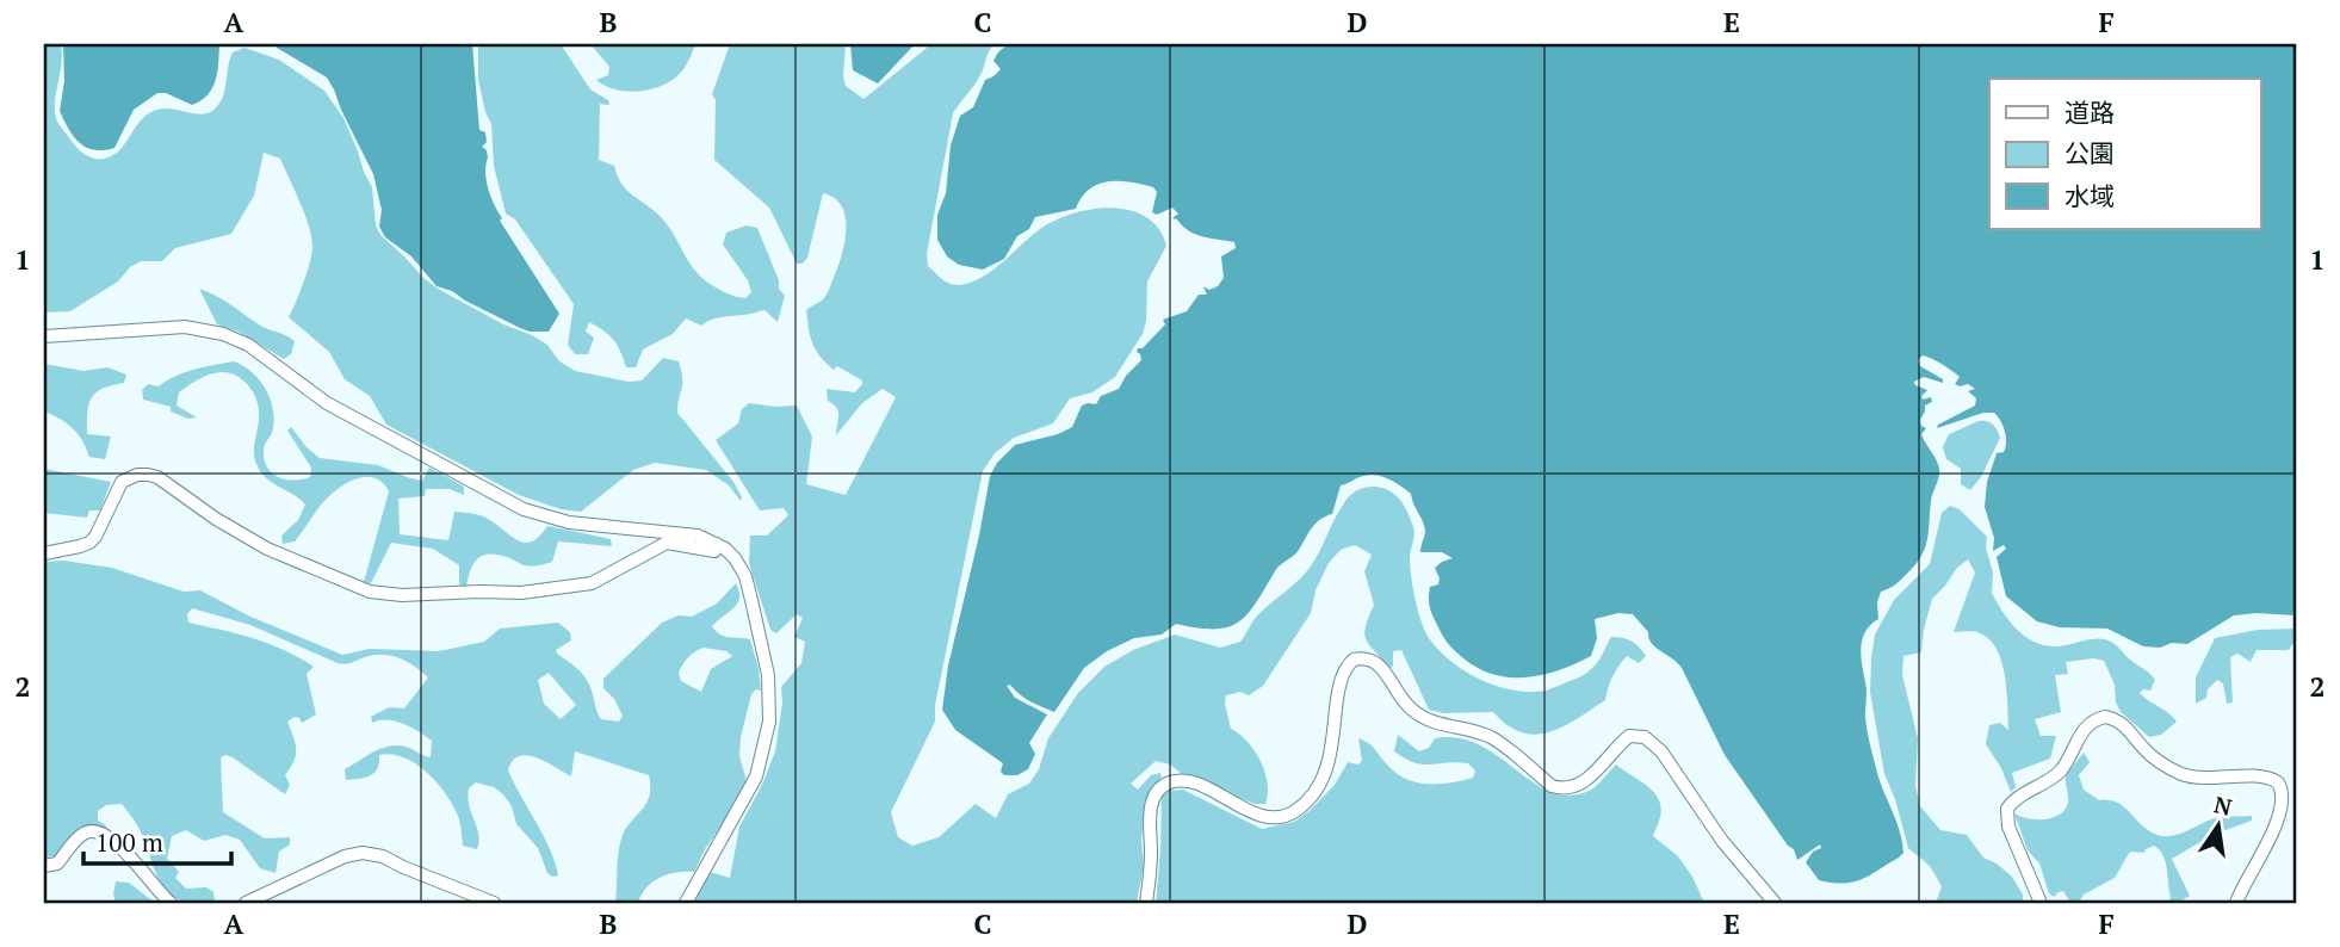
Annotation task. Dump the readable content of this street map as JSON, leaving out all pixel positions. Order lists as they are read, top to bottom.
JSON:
{
  "legend": ["道路", "公園", "水域"],
  "scale_bar": "100 m",
  "north": "top",
  "grid": {
    "columns": [
      "A",
      "B",
      "C",
      "D",
      "E",
      "F"
    ],
    "rows": ["1", "2"]
  }
}
